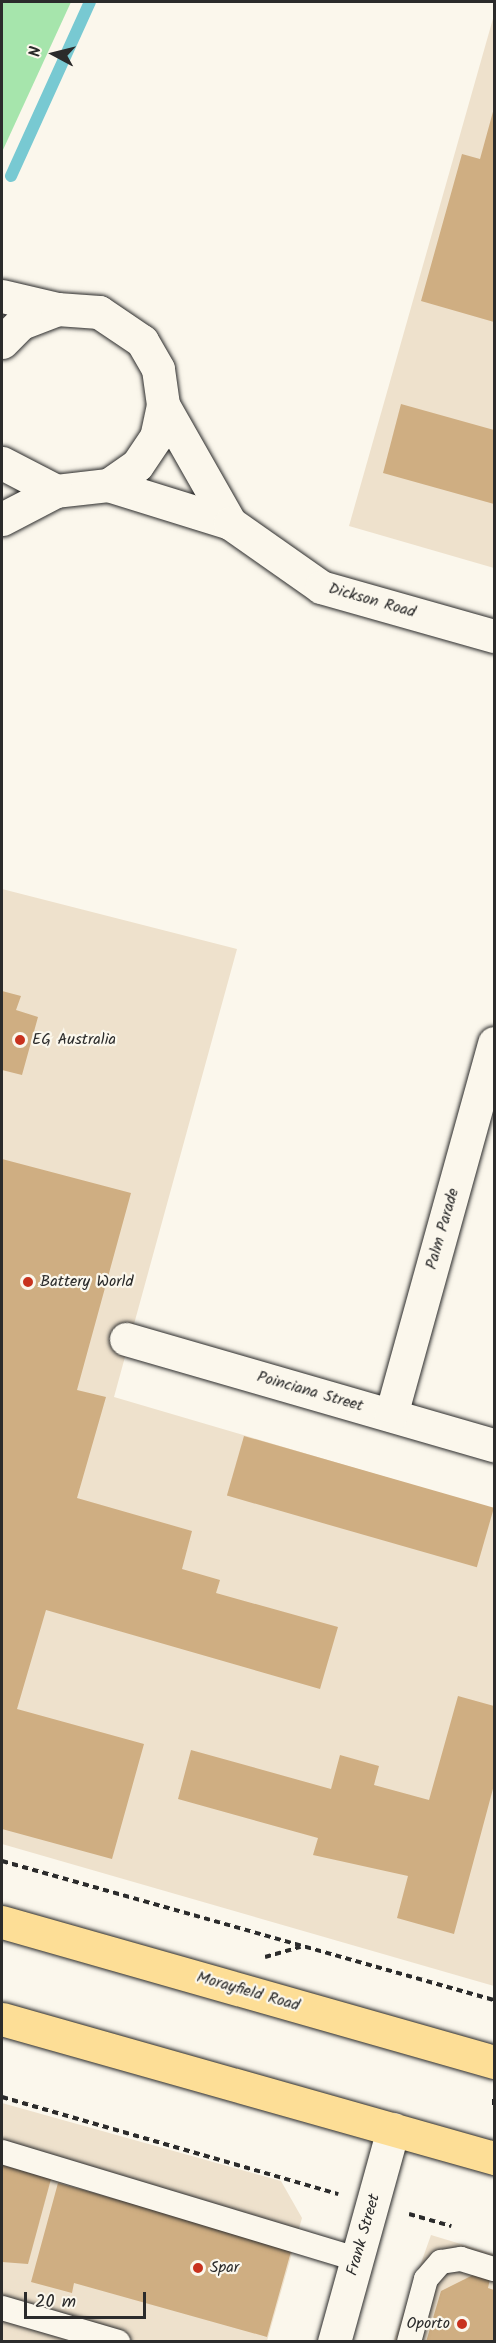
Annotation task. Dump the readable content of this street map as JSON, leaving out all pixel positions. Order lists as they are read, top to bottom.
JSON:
{
  "streets": {
    "main road": ["Morayfield Road"],
    "street": [
      "Dickson Road",
      "Palm Parade",
      "Poinciana Street",
      "Frank Street"
    ]
  },
  "crossings": [
    ["Palm Parade", "Poinciana Street"]
  ],
  "places": [
    "EG Australia",
    "Battery World",
    "Spar",
    "Oporto"
  ],
  "scale_bar": "20 m",
  "north": "left"
}
